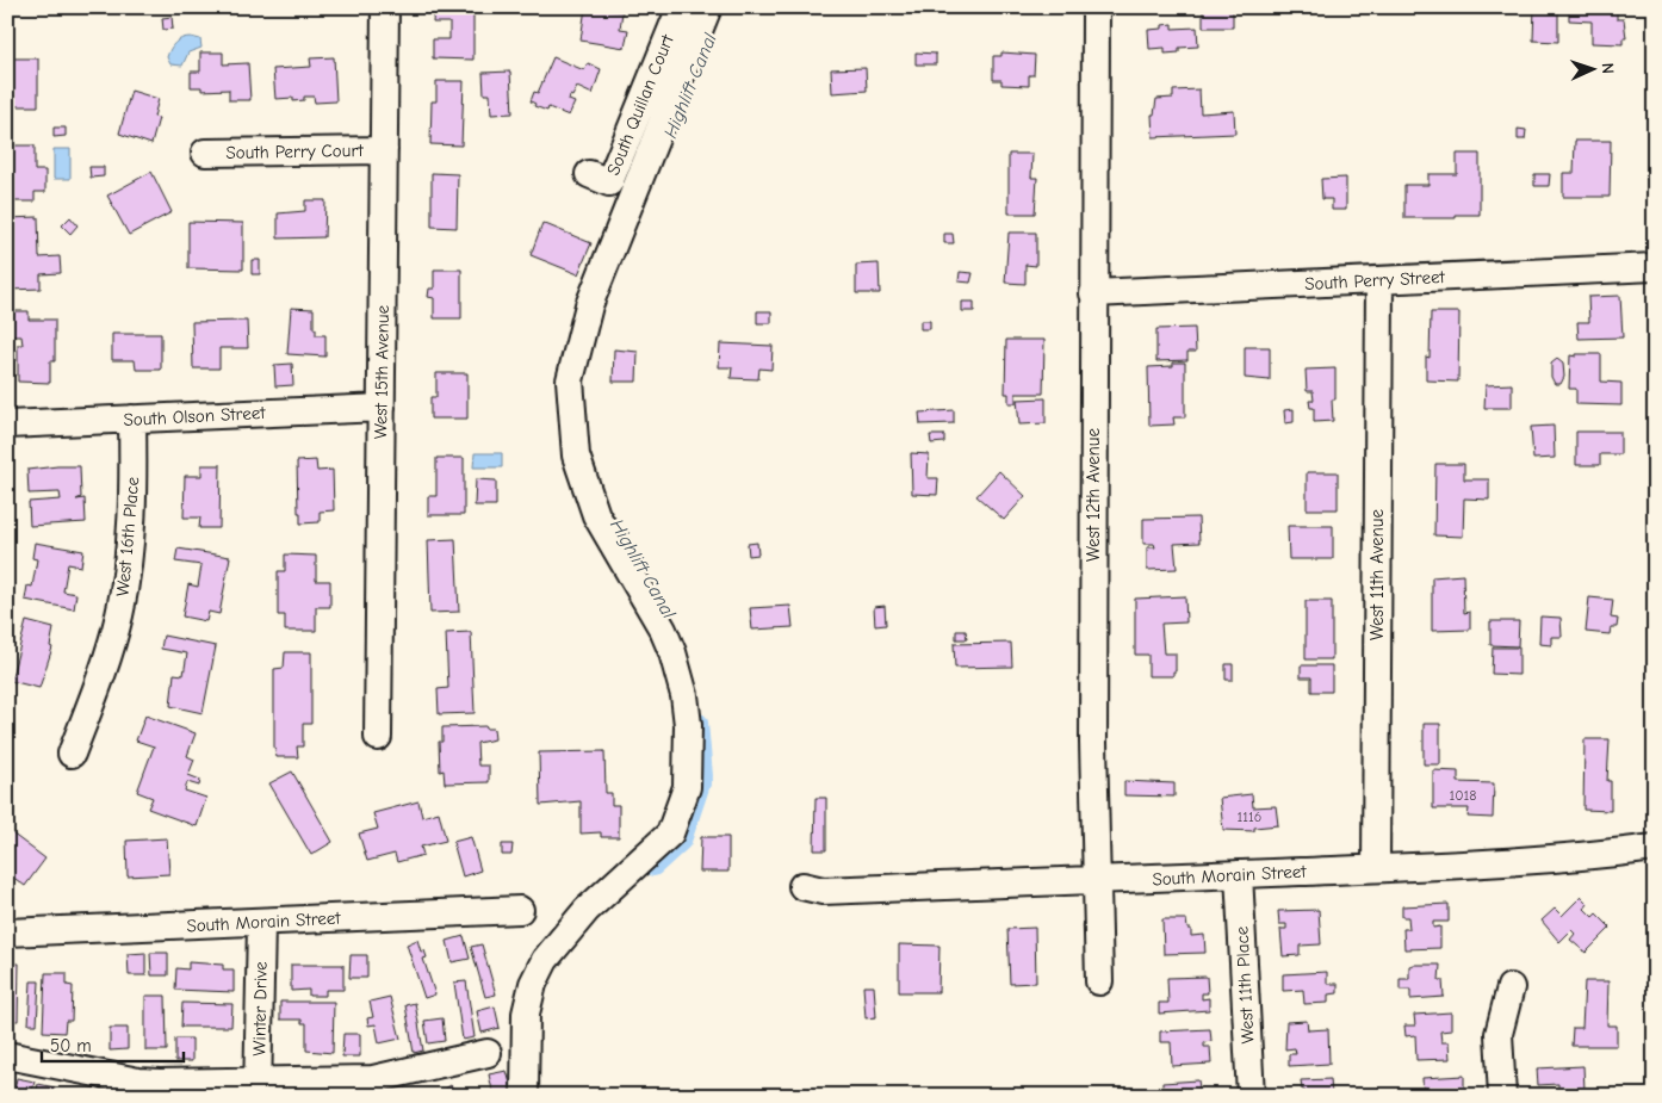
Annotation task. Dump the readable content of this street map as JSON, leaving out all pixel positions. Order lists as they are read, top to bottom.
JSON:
{
  "streets": {
    "street": [
      "South Quillan Court",
      "South Perry Court",
      "South Perry Street",
      "West 15th Avenue",
      "South Olson Street",
      "West 12th Avenue",
      "West 16th Place",
      "West 11th Avenue",
      "South Morain Street",
      "West 11th Place",
      "Winter Drive"
    ]
  },
  "crossings": [
    ["South Perry Court", "West 15th Avenue"],
    ["South Perry Street", "West 12th Avenue"],
    ["South Perry Street", "West 11th Avenue"],
    ["West 15th Avenue", "South Olson Street"],
    ["South Olson Street", "West 16th Place"],
    ["West 12th Avenue", "South Morain Street"],
    ["West 11th Avenue", "South Morain Street"],
    ["South Morain Street", "West 11th Place"],
    ["South Morain Street", "Winter Drive"]
  ],
  "water": ["Highlift Canal"],
  "house_numbers": ["1018", "1116"],
  "scale_bar": "50 m",
  "north": "right"
}
